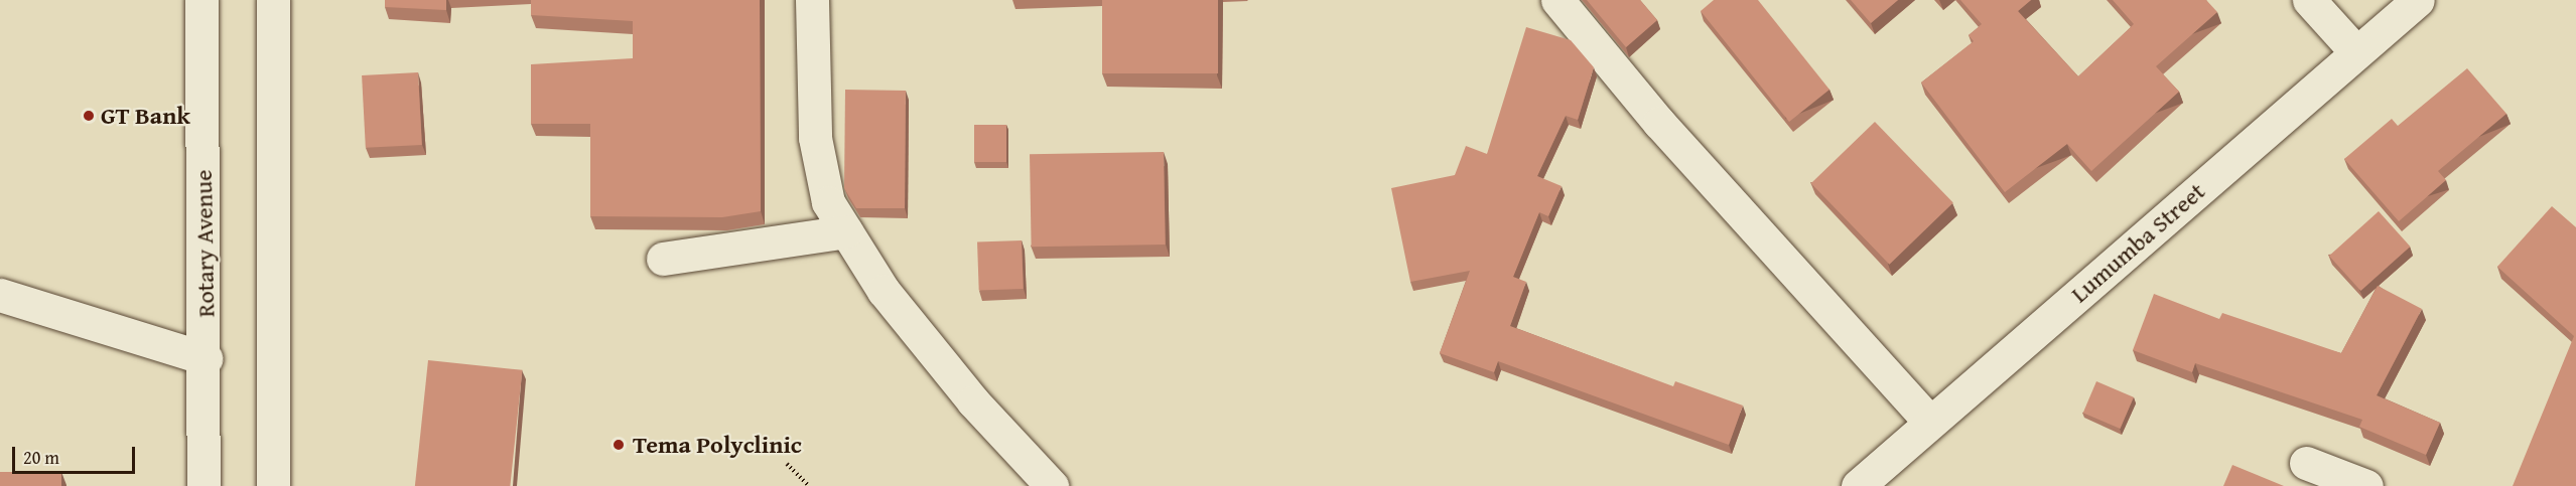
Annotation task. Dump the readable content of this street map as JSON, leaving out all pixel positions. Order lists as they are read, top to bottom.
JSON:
{
  "streets": {
    "main road": ["Lumumba Street", "Rotary Avenue"]
  },
  "places": ["GT Bank", "Tema Polyclinic"],
  "scale_bar": "20 m"
}
